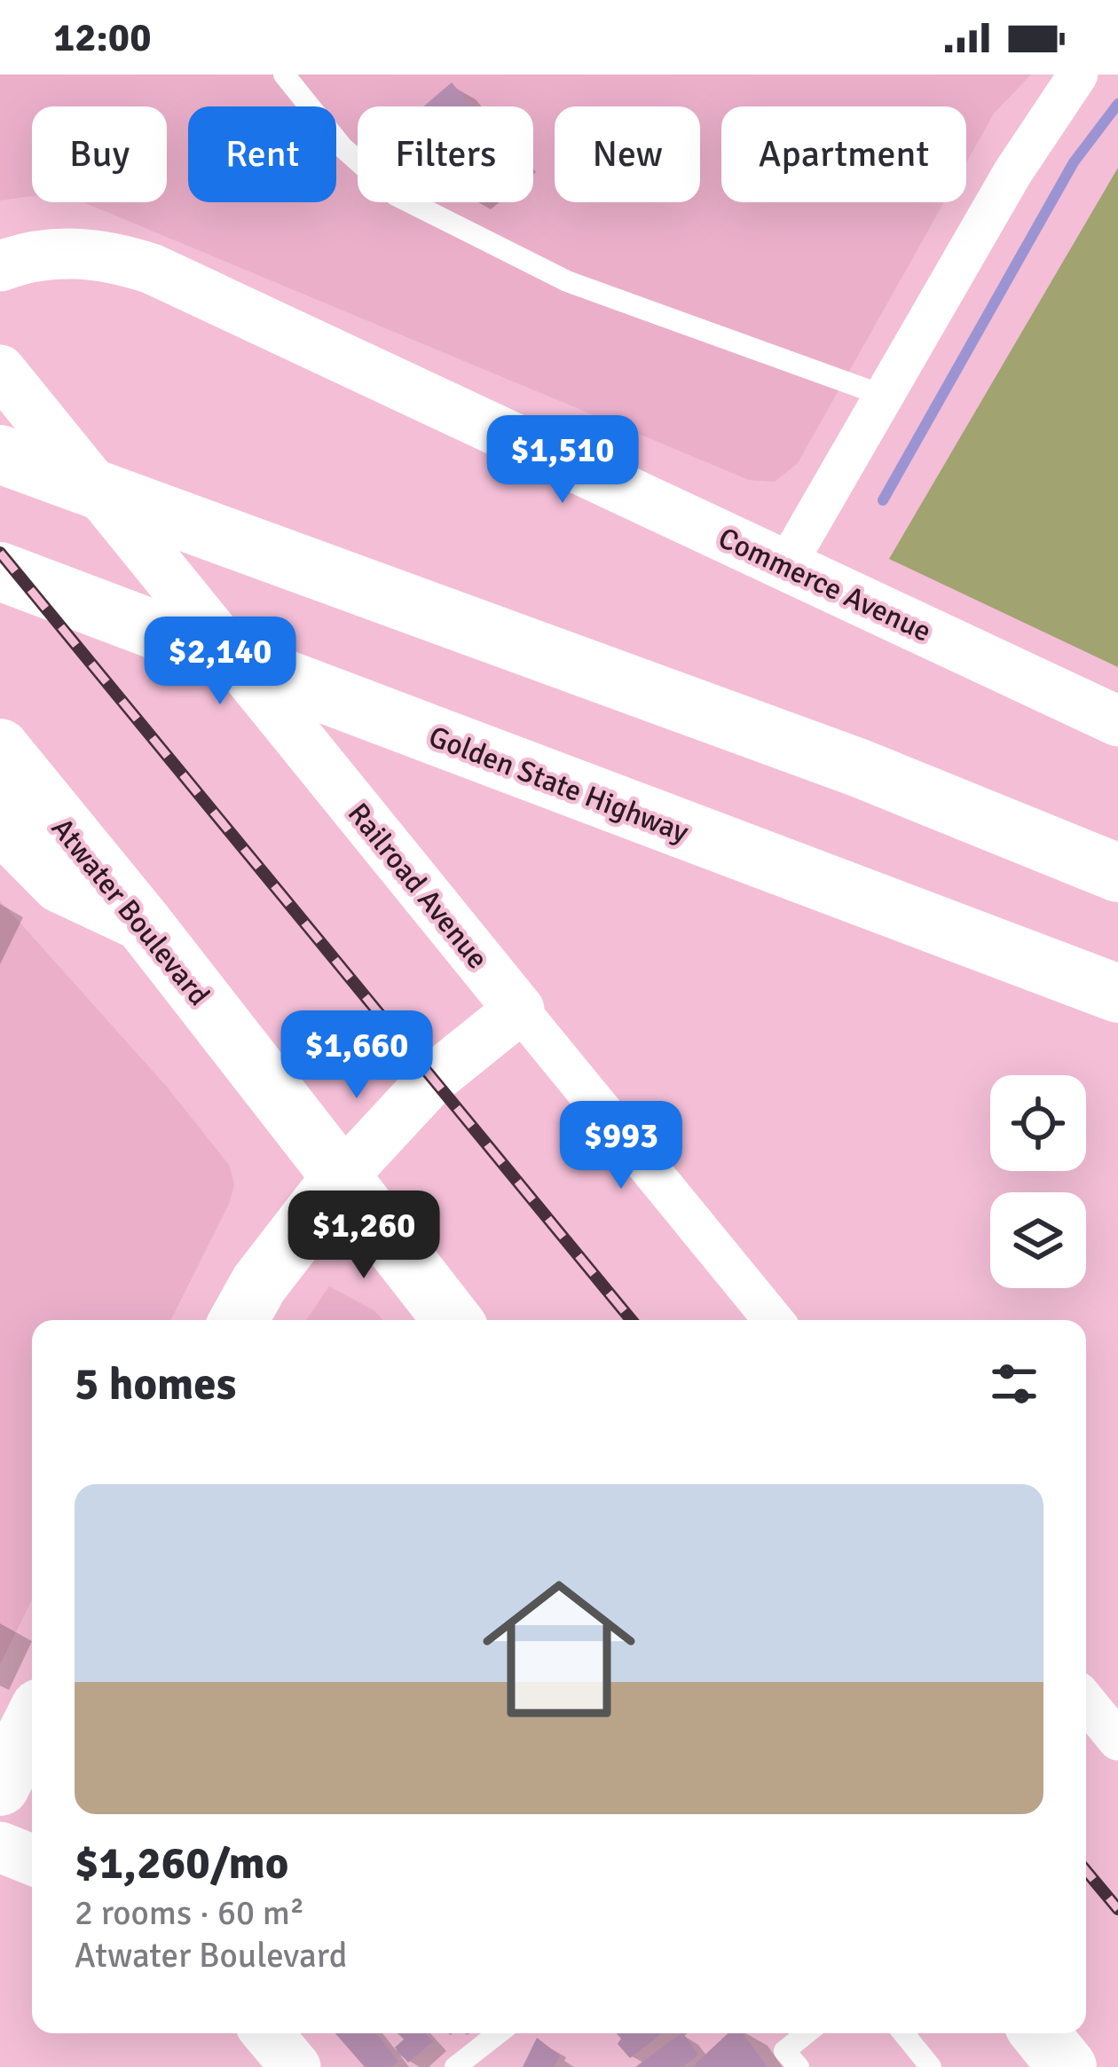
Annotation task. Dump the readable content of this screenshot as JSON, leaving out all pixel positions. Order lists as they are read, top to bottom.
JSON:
{
  "streets": {
    "main road": ["Golden State Highway", "Atwater Boulevard"],
    "street": ["Commerce Avenue", "Railroad Avenue"]
  },
  "page": {
    "status": "12:00",
    "chip": [
      "Buy",
      "Rent",
      "Filters",
      "New",
      "Apartment"
    ],
    "price": [
      "$1,510",
      "$2,140",
      "$1,660",
      "$993",
      "$1,260"
    ],
    "heading": "5 homes",
    "list": [
      {
        "name": "$1,260/mo",
        "note": "2 rooms · 60 m² · Atwater Boulevard"
      }
    ]
  }
}
